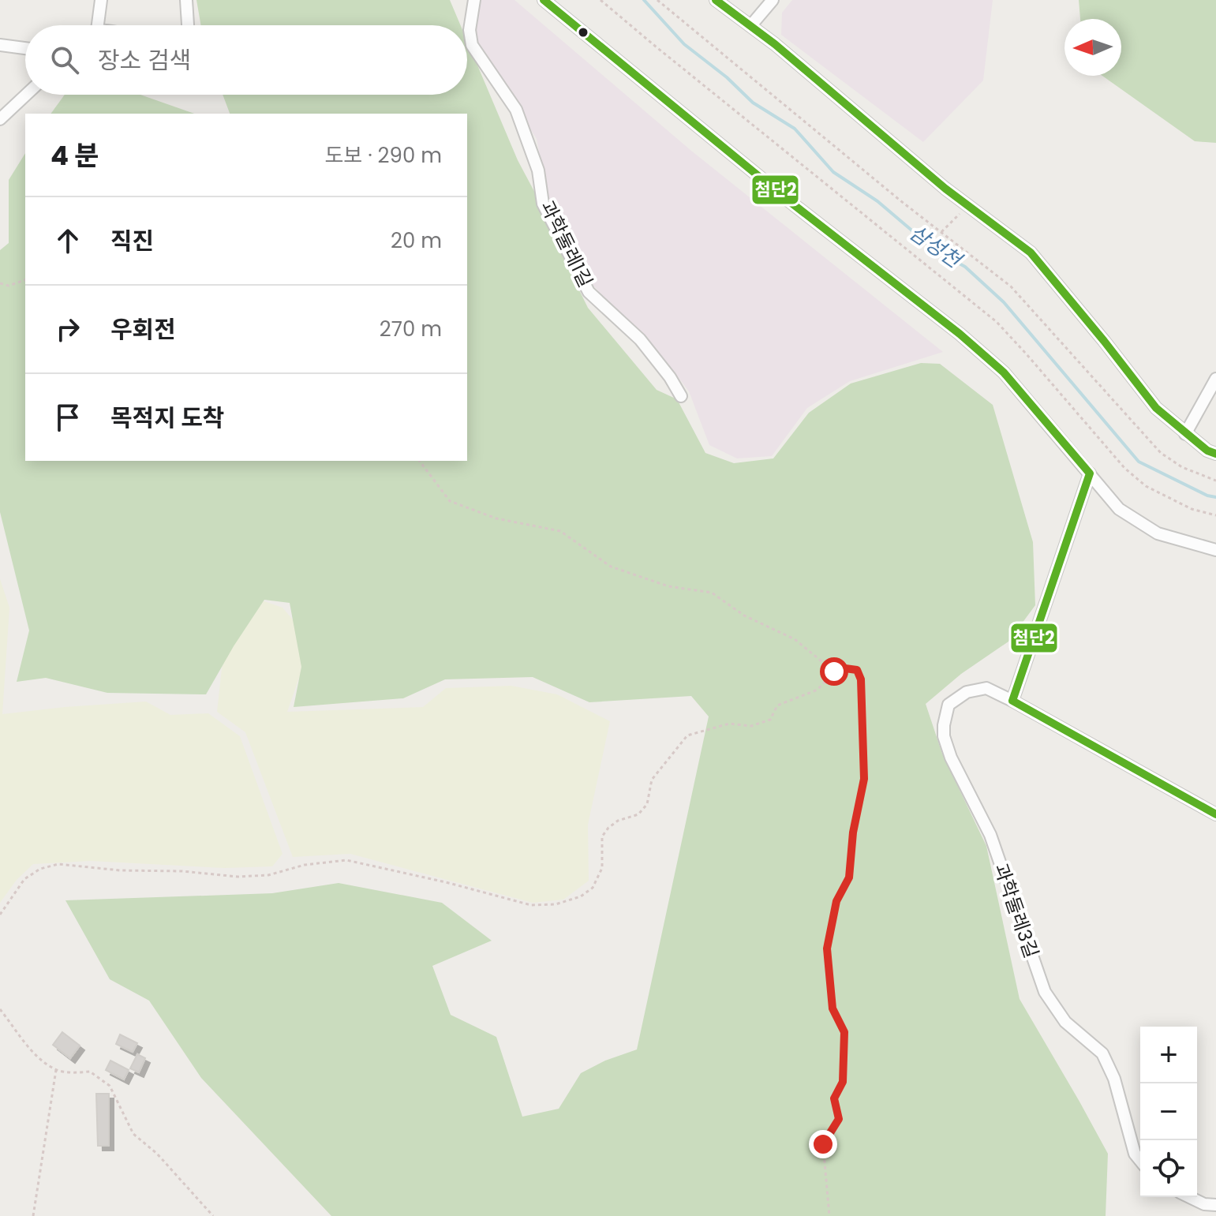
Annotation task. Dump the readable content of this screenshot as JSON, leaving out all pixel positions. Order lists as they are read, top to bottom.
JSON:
{
  "streets": {
    "street": ["과학둘레1길", "과학둘레3길"]
  },
  "water": ["삼성천"],
  "lines": ["transit line 첨단2"],
  "north": "left",
  "page": {
    "search": "장소 검색",
    "heading": ["4 분", "도보 · 290 m"],
    "list": [
      ["직진", "20 m"],
      ["우회전", "270 m"],
      "목적지 도착"
    ],
    "map_buttons": ["+", "−"]
  }
}
